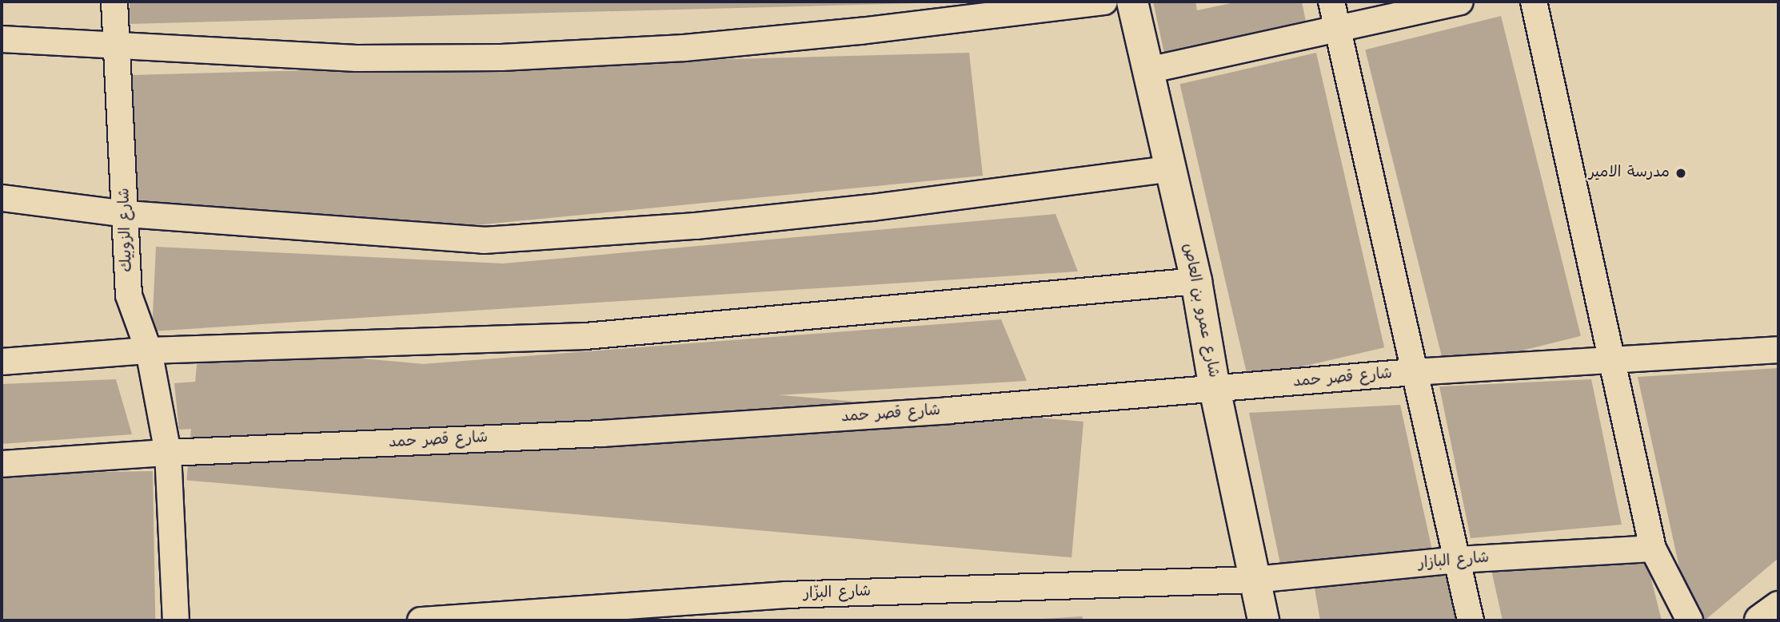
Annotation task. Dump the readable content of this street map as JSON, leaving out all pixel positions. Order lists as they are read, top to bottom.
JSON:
{
  "streets": {
    "street": [
      "شارع الزوبيك",
      "شارع عمرو بن العاص",
      "شارع قصر حمد",
      "شارع البازار",
      "شارع البزّار"
    ]
  },
  "crossings": [
    ["شارع الزوبيك", "شارع قصر حمد"],
    ["شارع عمرو بن العاص", "شارع قصر حمد"],
    ["شارع عمرو بن العاص", "شارع البازار"],
    ["شارع عمرو بن العاص", "شارع البزّار"],
    ["شارع البازار", "شارع البزّار"]
  ],
  "places": ["مدرسة الامير"]
}
